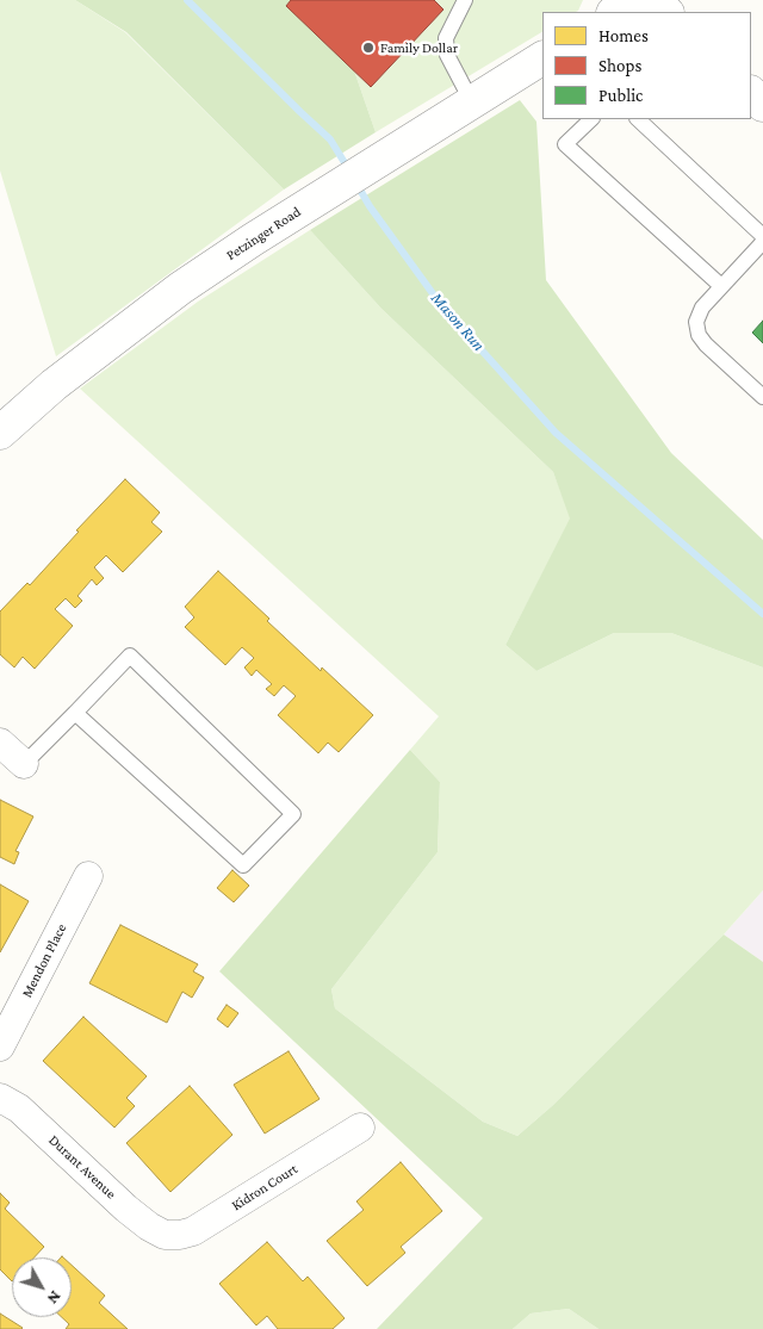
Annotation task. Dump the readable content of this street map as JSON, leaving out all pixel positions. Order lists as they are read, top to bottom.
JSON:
{
  "streets": {
    "street": [
      "Petzinger Road",
      "Mendon Place",
      "Durant Avenue",
      "Kidron Court"
    ]
  },
  "crossings": [
    ["Durant Avenue", "Kidron Court"]
  ],
  "water": ["Mason Run"],
  "places": ["Family Dollar"],
  "legend": ["Homes", "Shops", "Public"],
  "north": "bottom right"
}
